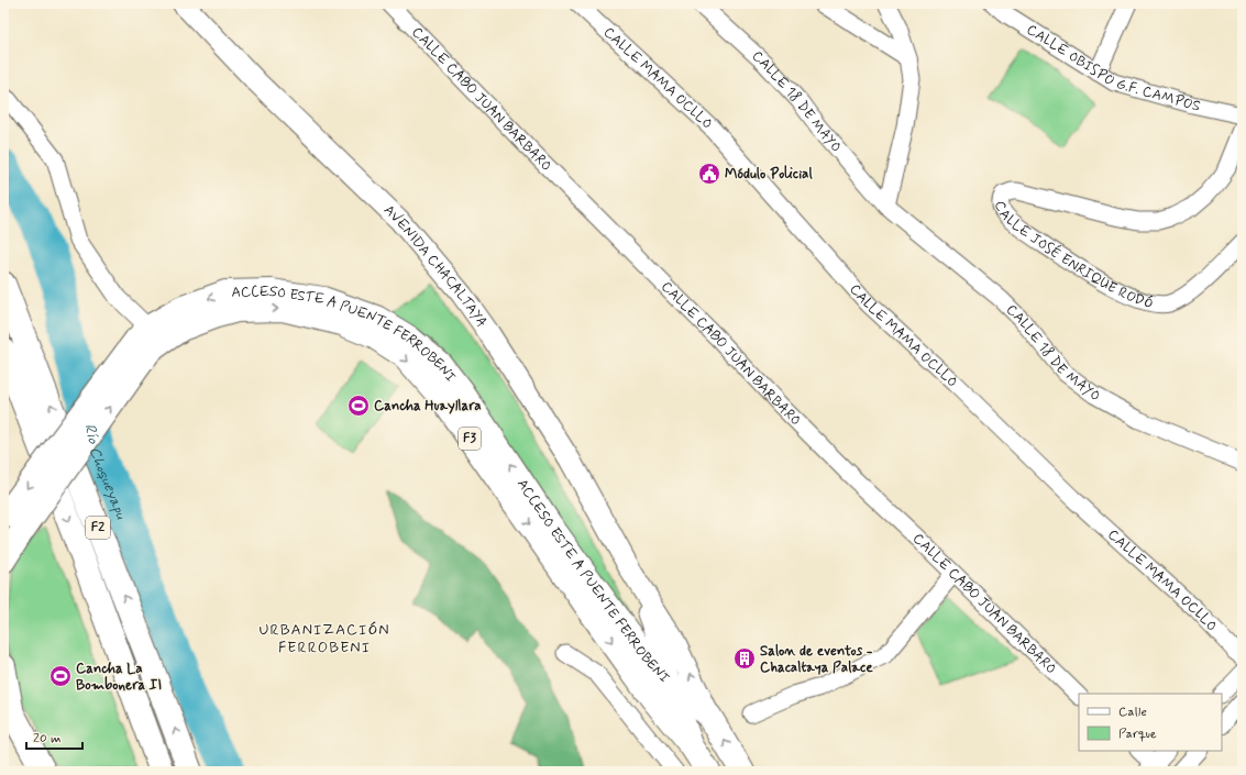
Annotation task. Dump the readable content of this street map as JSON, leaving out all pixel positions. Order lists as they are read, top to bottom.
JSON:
{
  "streets": {
    "main road": [
      "AVENIDA CHACALTAYA",
      "ACCESO ESTE A PUENTE FERROBENI",
      "F3",
      "F2"
    ],
    "street": [
      "CALLE OBISPO G.F. CAMPOS",
      "CALLE MAMA OCLLO",
      "CALLE CABO JUAN BARBARO",
      "CALLE 18 DE MAYO",
      "CALLE JOSÉ ENRIQUE RODÓ"
    ]
  },
  "crossings": [
    ["AVENIDA CHACALTAYA", "ACCESO ESTE A PUENTE FERROBENI"],
    ["AVENIDA CHACALTAYA", "F3"],
    ["ACCESO ESTE A PUENTE FERROBENI", "F3"]
  ],
  "districts": ["URBANIZACIÓN FERROBENI"],
  "water": ["Río Choqueyapu"],
  "places": {
    "public building": ["Módulo Policial"],
    "sports": ["Cancha Huayllara", "Cancha La Bombonera II"],
    "building": ["Salon de eventos - Chacaltaya Palace"]
  },
  "legend": ["Calle", "Parque"],
  "scale_bar": "20 m"
}
